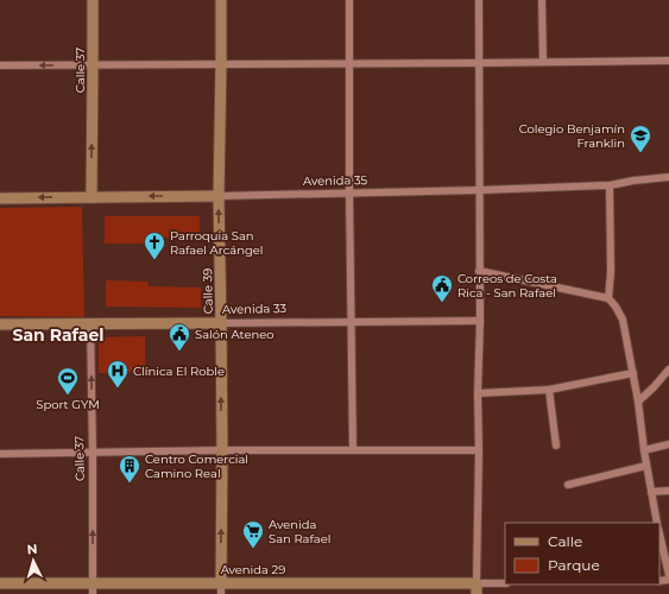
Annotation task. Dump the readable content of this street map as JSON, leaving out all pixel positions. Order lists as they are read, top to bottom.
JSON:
{
  "streets": {
    "main road": [
      "Calle 37",
      "Avenida 35",
      "Calle 39",
      "Avenida 33",
      "Avenida 29"
    ]
  },
  "crossings": [
    ["Calle 37", "Avenida 35"],
    ["Calle 37", "Avenida 33"],
    ["Calle 37", "Avenida 29"],
    ["Avenida 35", "Calle 39"],
    ["Calle 39", "Avenida 33"],
    ["Calle 39", "Avenida 29"]
  ],
  "one_way": ["Calle 37", "Calle 39"],
  "districts": ["San Rafael"],
  "places": {
    "school or university": ["Colegio Benjamín Franklin"],
    "church": ["Parroquia San Rafael Arcángel"],
    "public building": ["Correos de Costa Rica - San Rafael", "Salón Ateneo"],
    "hospital": ["Clínica El Roble"],
    "sports": ["Sport GYM"],
    "building": ["Centro Comercial Camino Real"],
    "supermarket": ["Avenida San Rafael"]
  },
  "legend": ["Calle", "Parque"],
  "north": "top"
}
